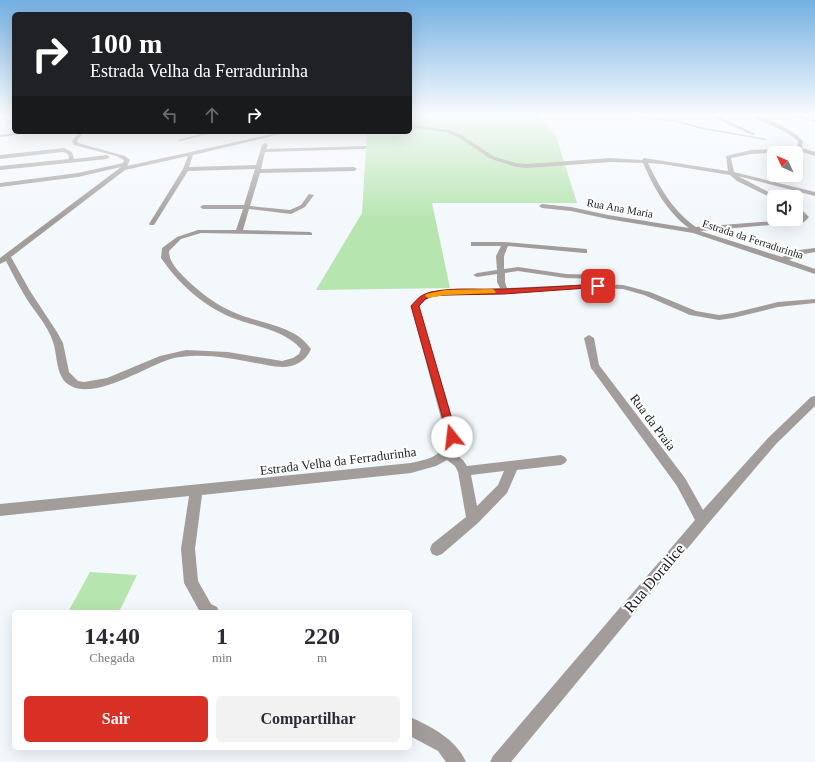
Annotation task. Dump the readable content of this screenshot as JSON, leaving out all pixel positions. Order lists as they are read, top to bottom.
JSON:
{
  "streets": {
    "street": [
      "Rua Ana Maria",
      "Estrada da Ferradurinha",
      "Rua da Praia",
      "Estrada Velha da Ferradurinha",
      "Rua Doralice"
    ]
  },
  "crossings": [
    ["Rua Ana Maria", "Estrada da Ferradurinha"],
    ["Rua da Praia", "Rua Doralice"]
  ],
  "north": "top left",
  "page": {
    "turn": ["100 m", "Estrada Velha da Ferradurinha"],
    "eta": [
      "14:40",
      "Chegada",
      "1",
      "min",
      "220",
      "m"
    ],
    "buttons": ["Sair", "Compartilhar"]
  }
}
